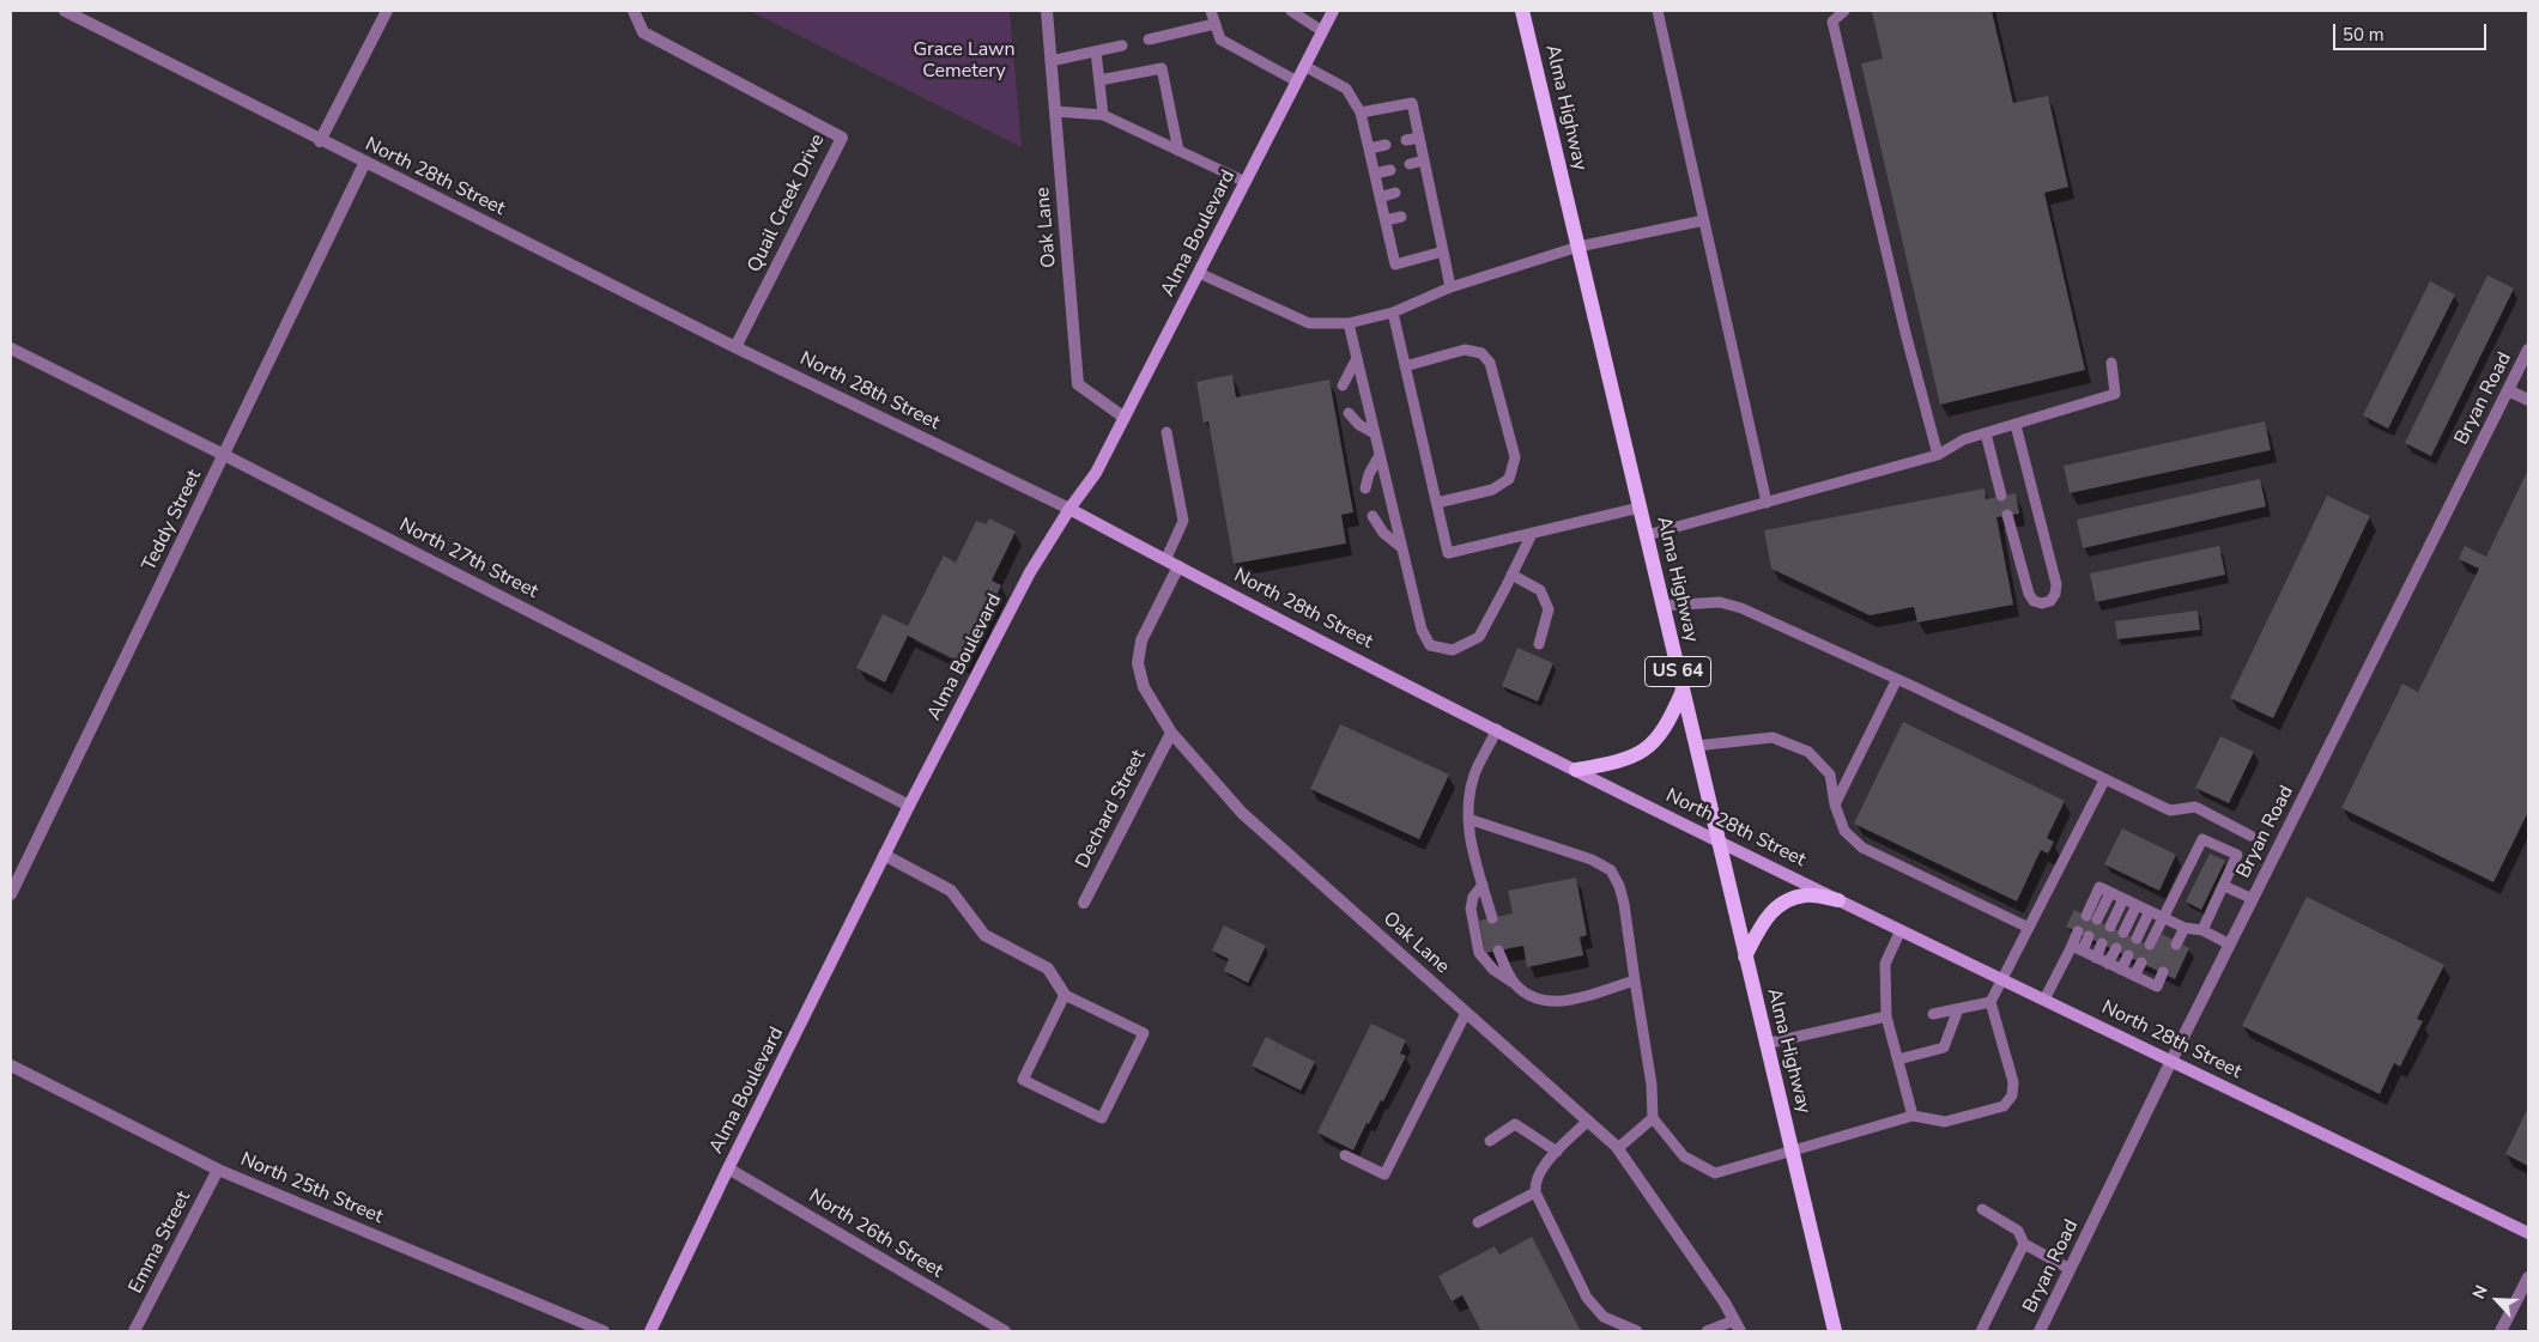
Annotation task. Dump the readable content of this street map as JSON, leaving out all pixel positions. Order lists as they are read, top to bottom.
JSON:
{
  "streets": {
    "main road": ["Alma Highway", "US 64"],
    "street": [
      "North 28th Street",
      "Quail Creek Drive",
      "Oak Lane",
      "Alma Boulevard",
      "Bryan Road",
      "Teddy Street",
      "North 27th Street",
      "Dechard Street",
      "North 25th Street",
      "North 26th Street",
      "Emma Street"
    ]
  },
  "crossings": [
    ["Alma Highway", "North 28th Street"],
    ["North 28th Street", "Quail Creek Drive"],
    ["North 28th Street", "Oak Lane"],
    ["North 28th Street", "Alma Boulevard"],
    ["North 28th Street", "Bryan Road"],
    ["North 28th Street", "Teddy Street"],
    ["Oak Lane", "Alma Boulevard"],
    ["Oak Lane", "Dechard Street"],
    ["Alma Boulevard", "North 27th Street"],
    ["Alma Boulevard", "North 26th Street"],
    ["Teddy Street", "North 27th Street"],
    ["North 25th Street", "Emma Street"]
  ],
  "parks": ["Grace Lawn Cemetery"],
  "scale_bar": "50 m",
  "north": "top left"
}
